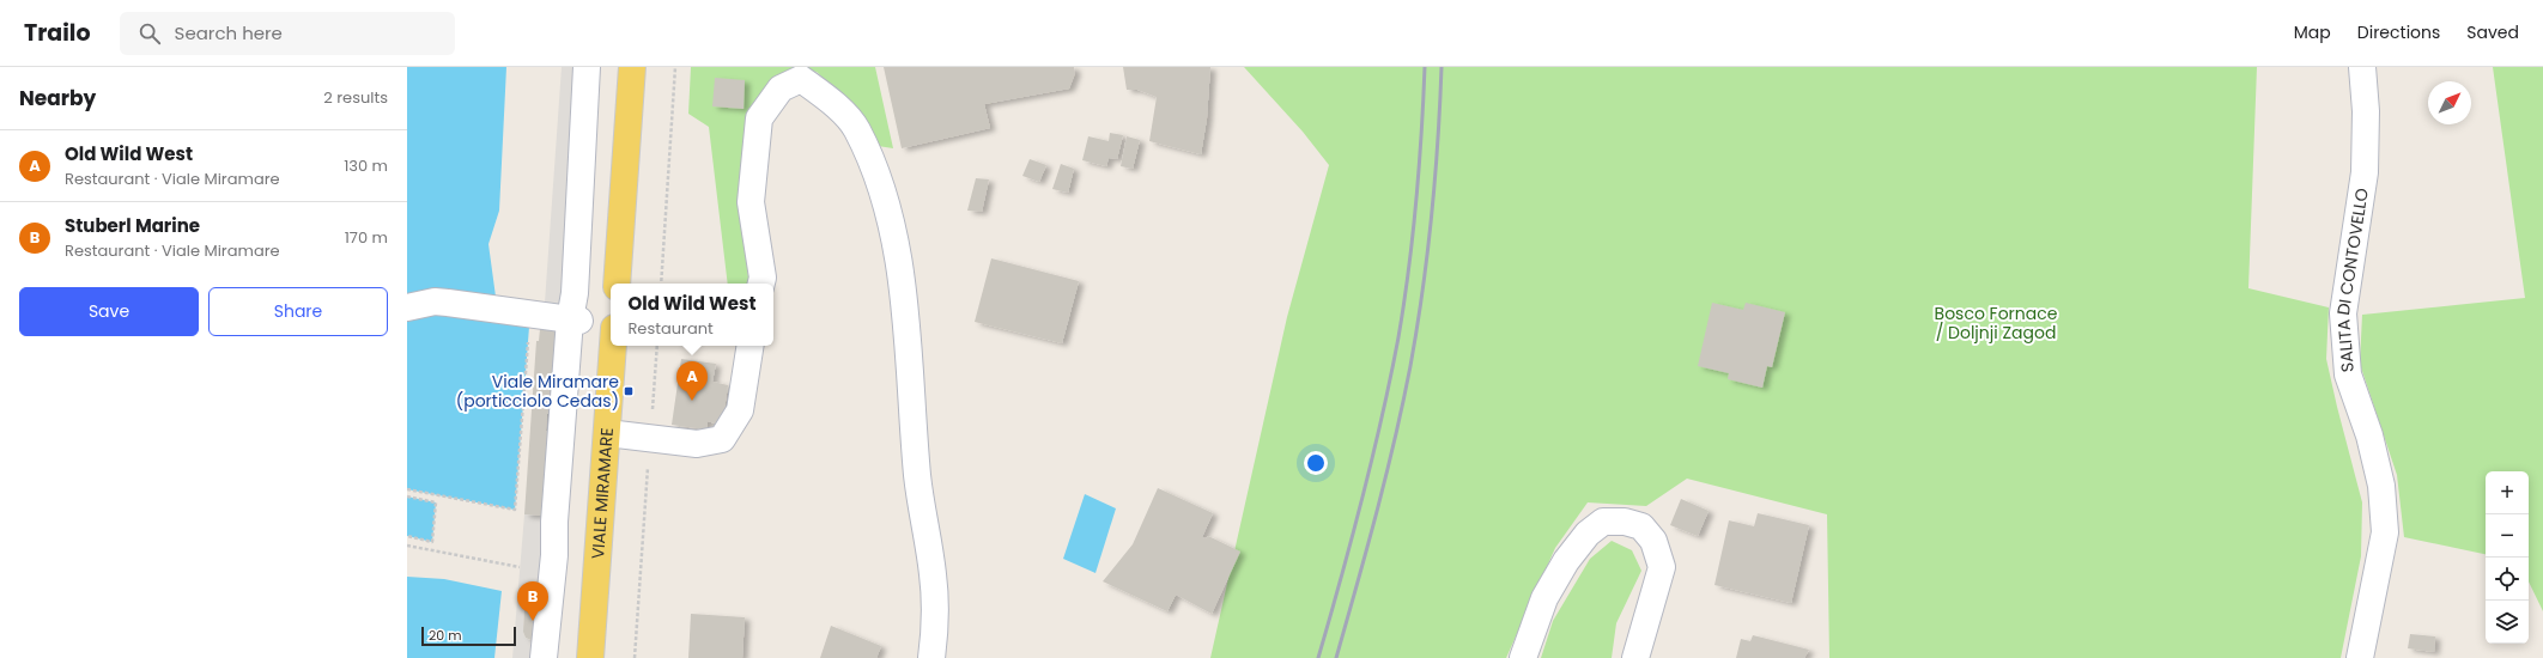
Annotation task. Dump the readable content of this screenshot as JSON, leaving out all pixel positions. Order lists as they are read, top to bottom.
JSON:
{
  "streets": {
    "main road": ["VIALE MIRAMARE"],
    "street": ["SALITA DI CONTOVELLO"]
  },
  "parks": ["Bosco Fornace / Doljnji Zagod"],
  "places": {
    "transit": ["Viale Miramare (porticciolo Cedas)"]
  },
  "scale_bar": "20 m",
  "north": "top right",
  "page": {
    "header": "Trailo",
    "search": "Search here",
    "nav": ["Map", "Directions", "Saved"],
    "heading": ["Nearby", "2 results"],
    "list": [
      {
        "mark": "A",
        "name": "Old Wild West",
        "note": "Restaurant · Viale Miramare",
        "value": "130 m"
      },
      {
        "mark": "B",
        "name": "Stuberl Marine",
        "note": "Restaurant · Viale Miramare",
        "value": "170 m"
      }
    ],
    "buttons": ["Save", "Share"],
    "popup": ["Old Wild West", "Restaurant"],
    "pins": ["A", "B"],
    "map_buttons": ["+", "−"],
    "scale": "20 m"
  }
}
